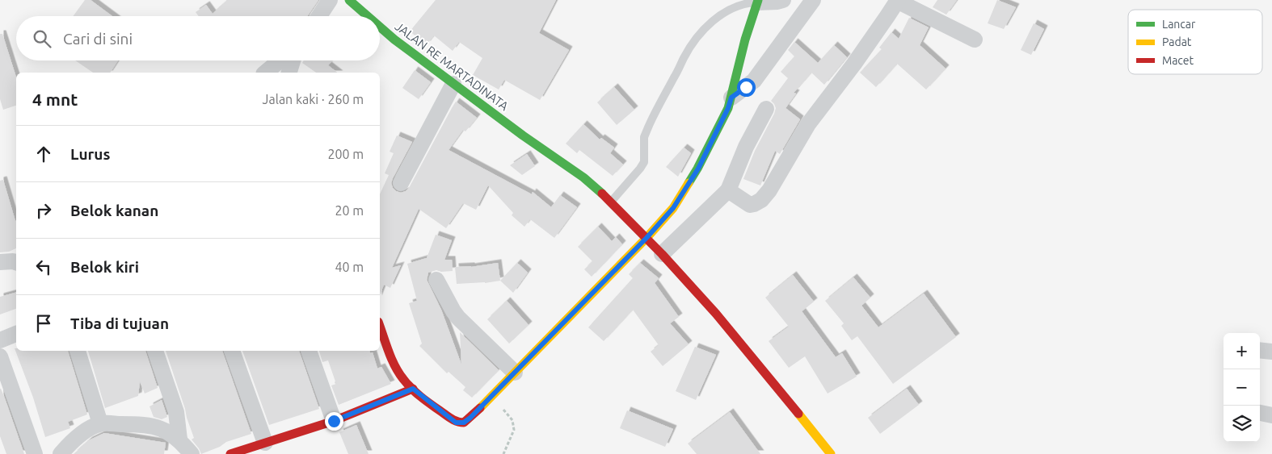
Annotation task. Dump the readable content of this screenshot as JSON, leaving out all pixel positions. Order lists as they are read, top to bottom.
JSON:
{
  "streets": {
    "main road": ["JALAN RE MARTADINATA"]
  },
  "legend": ["Lancar", "Padat", "Macet"],
  "page": {
    "search": "Cari di sini",
    "heading": ["4 mnt", "Jalan kaki · 260 m"],
    "list": [
      ["Lurus", "200 m"],
      ["Belok kanan", "20 m"],
      ["Belok kiri", "40 m"],
      "Tiba di tujuan"
    ],
    "map_buttons": ["+", "−"]
  }
}
